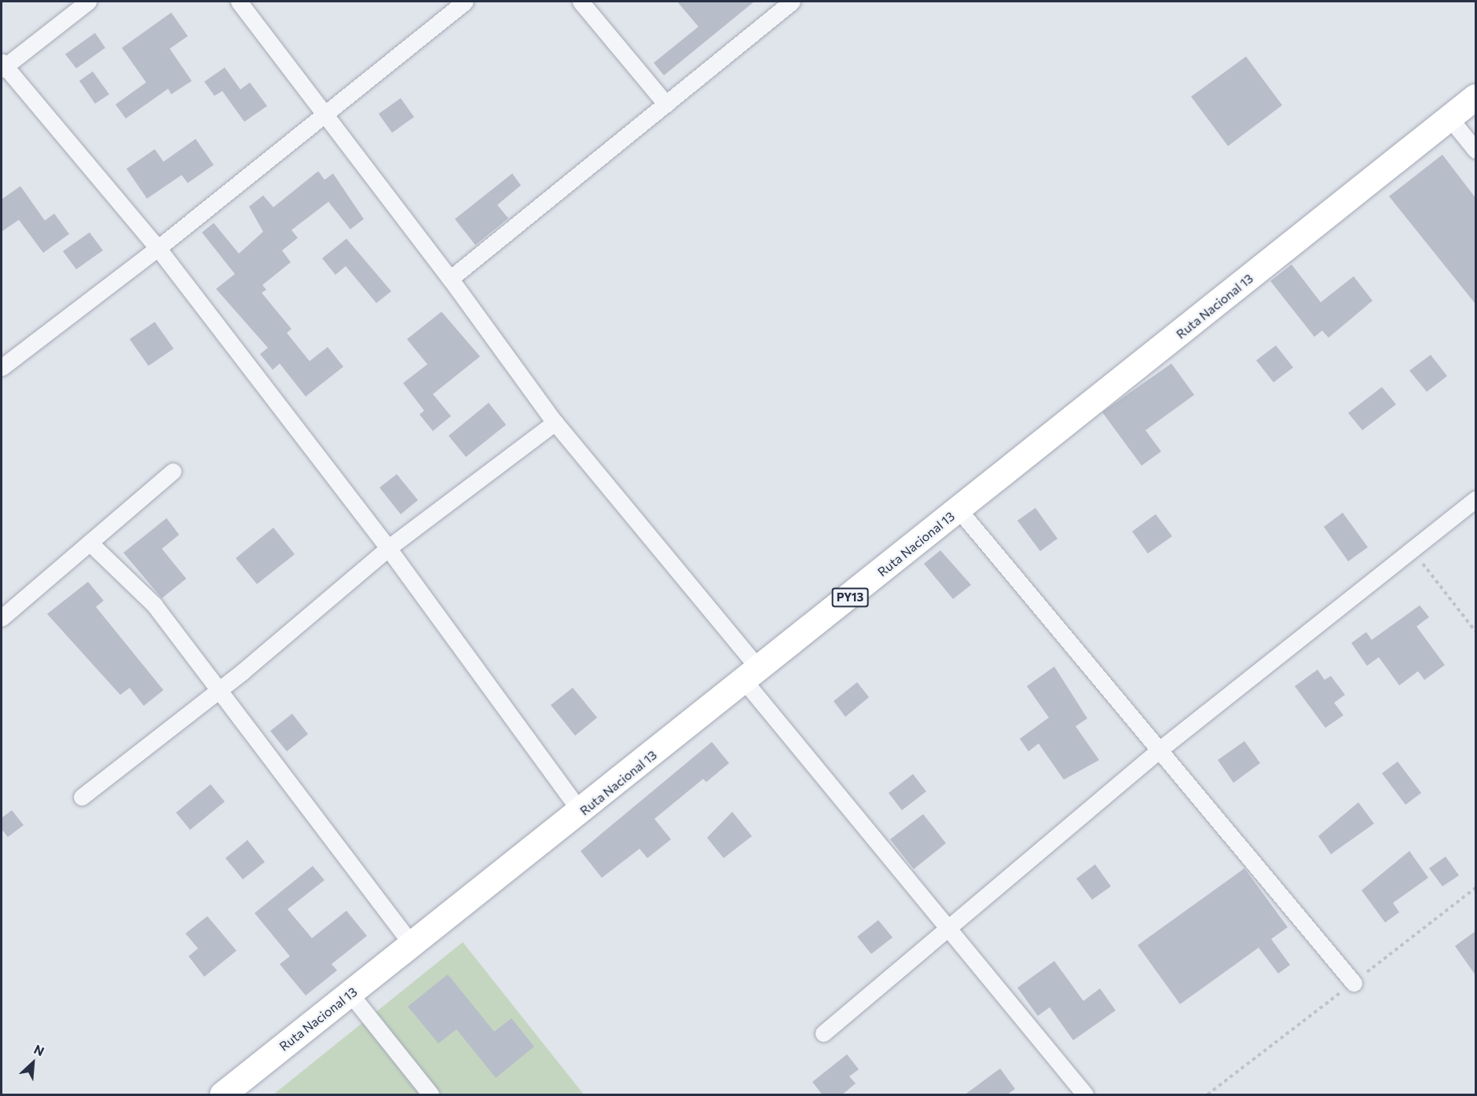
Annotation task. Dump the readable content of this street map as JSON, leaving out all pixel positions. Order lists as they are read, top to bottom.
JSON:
{
  "streets": {
    "highway": ["Ruta Nacional 13", "PY13"]
  },
  "north": "top right"
}
